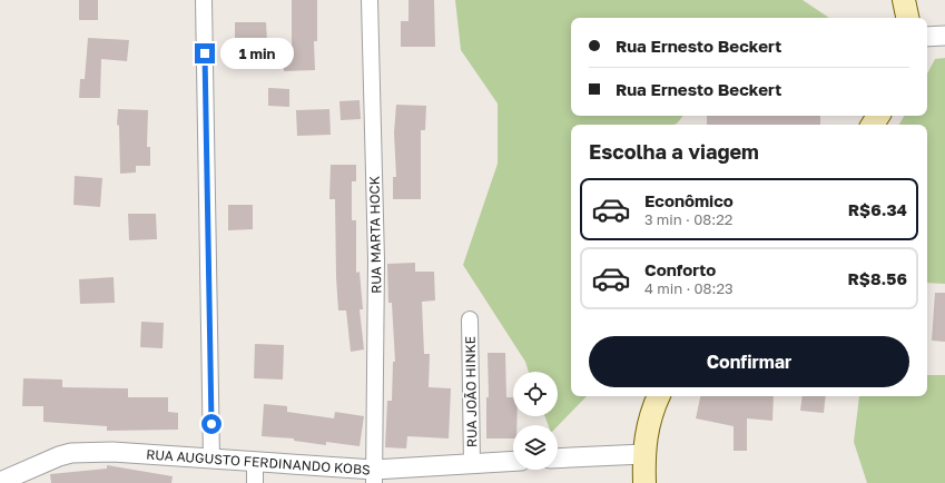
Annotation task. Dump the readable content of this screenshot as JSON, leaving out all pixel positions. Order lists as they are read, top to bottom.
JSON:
{
  "streets": {
    "street": ["RUA MARTA HOCK", "RUA JOÃO HINKE", "RUA AUGUSTO FERDINANDO KOBS"]
  },
  "crossings": [
    ["RUA MARTA HOCK", "RUA AUGUSTO FERDINANDO KOBS"],
    ["RUA JOÃO HINKE", "RUA AUGUSTO FERDINANDO KOBS"]
  ],
  "page": {
    "banner": ["Rua Ernesto Beckert", "Rua Ernesto Beckert"],
    "bubble": "1 min",
    "heading": "Escolha a viagem",
    "list": [
      {
        "name": "Econômico",
        "note": "3 min · 08:22",
        "value": "R$6.34"
      },
      {
        "name": "Conforto",
        "note": "4 min · 08:23",
        "value": "R$8.56"
      }
    ],
    "buttons": "Confirmar"
  }
}
